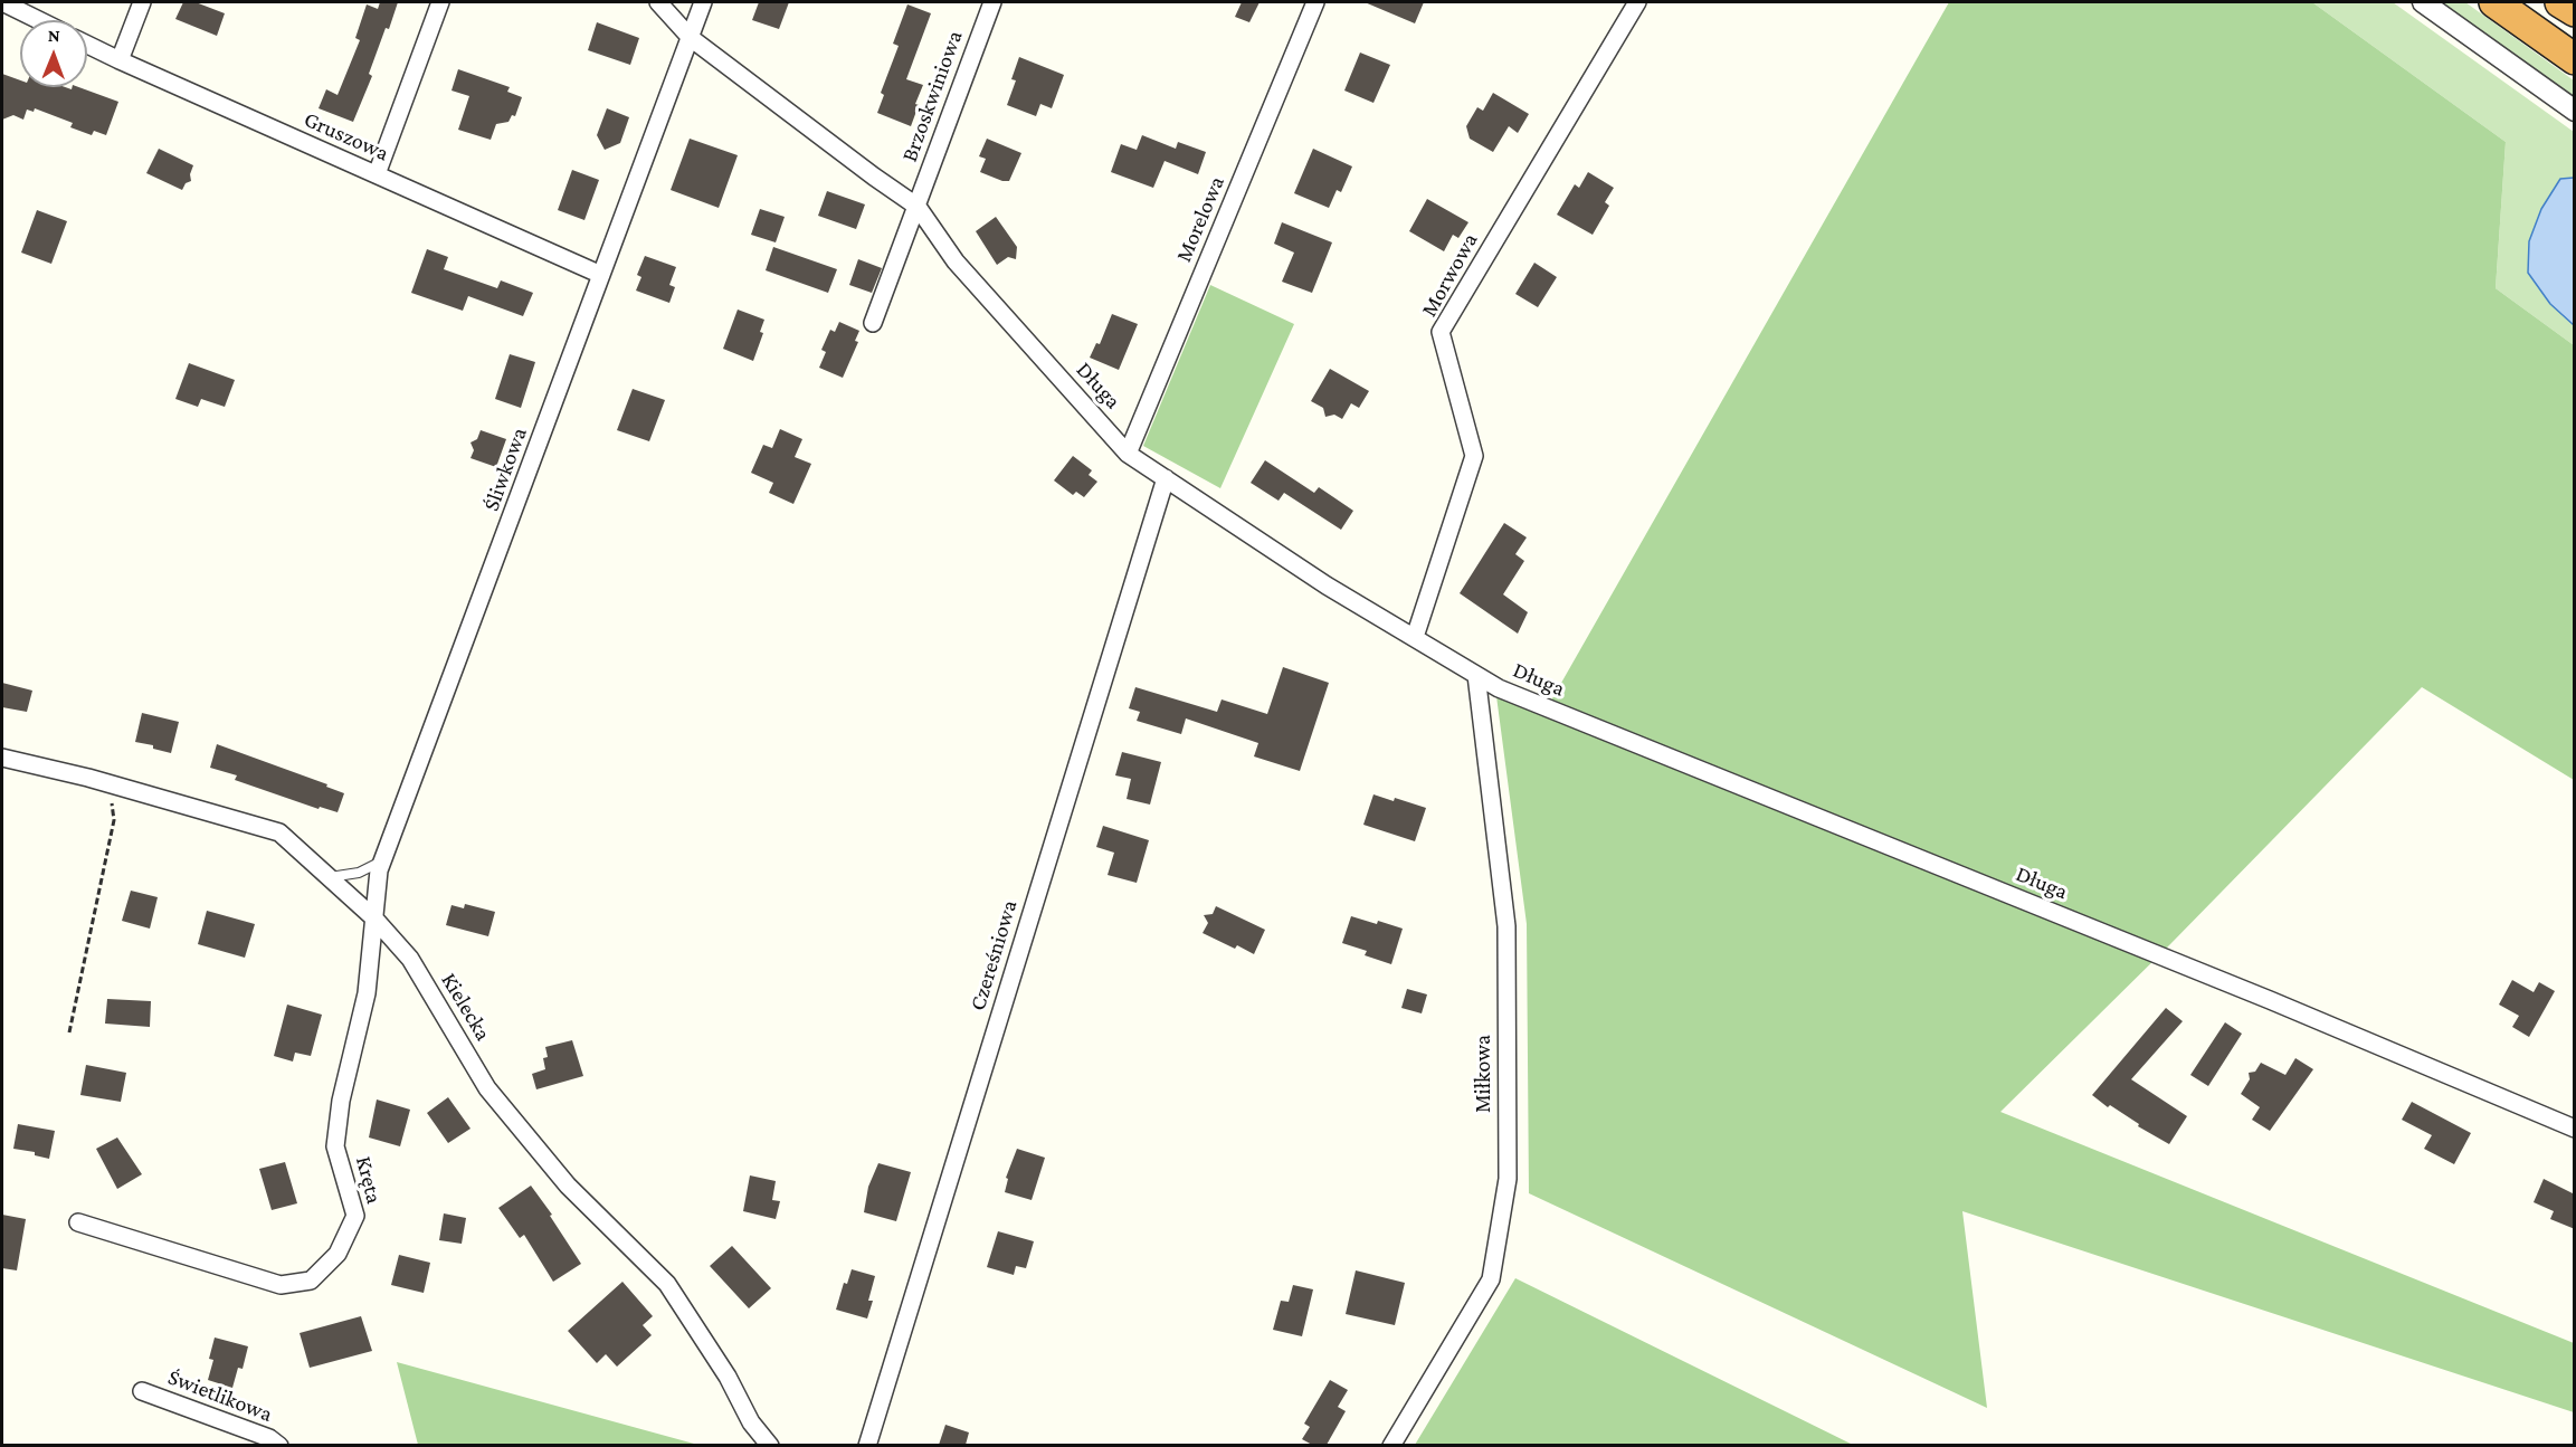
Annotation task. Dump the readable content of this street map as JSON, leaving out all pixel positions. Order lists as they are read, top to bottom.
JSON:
{
  "streets": {
    "street": [
      "Brzoskwiniowa",
      "Gruszowa",
      "Morelowa",
      "Morwowa",
      "Długa",
      "Śliwkowa",
      "Czereśniowa",
      "Kielecka",
      "Miłkowa",
      "Kręta",
      "Świetlikowa"
    ]
  },
  "crossings": [
    ["Brzoskwiniowa", "Długa"],
    ["Gruszowa", "Śliwkowa"],
    ["Morelowa", "Długa"],
    ["Morwowa", "Długa"],
    ["Długa", "Śliwkowa"],
    ["Długa", "Czereśniowa"],
    ["Długa", "Miłkowa"],
    ["Śliwkowa", "Kielecka"],
    ["Śliwkowa", "Kręta"],
    ["Kielecka", "Kręta"]
  ],
  "north": "top"
}
